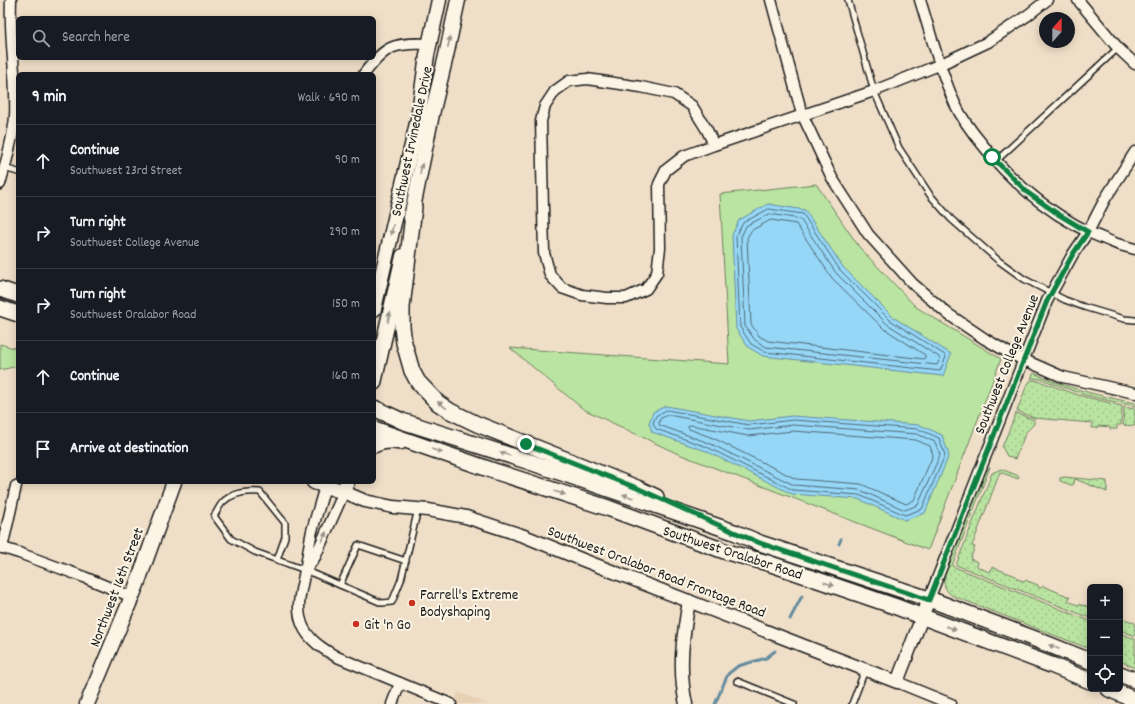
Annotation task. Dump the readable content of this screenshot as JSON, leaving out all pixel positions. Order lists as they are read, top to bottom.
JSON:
{
  "streets": {
    "main road": ["Southwest Irvinedale Drive", "Southwest Oralabor Road", "Northwest 16th Street"],
    "street": ["Southwest College Avenue", "Southwest Oralabor Road Frontage Road"]
  },
  "crossings": [
    ["Southwest College Avenue", "Southwest Oralabor Road"]
  ],
  "places": ["Farrell's Extreme Bodyshaping", "Git 'n Go"],
  "north": "top",
  "page": {
    "search": "Search here",
    "heading": ["9 min", "Walk · 690 m"],
    "list": [
      ["Continue", "Southwest 23rd Street", "90 m"],
      ["Turn right", "Southwest College Avenue", "290 m"],
      ["Turn right", "Southwest Oralabor Road", "150 m"],
      ["Continue", "160 m"],
      "Arrive at destination"
    ],
    "map_buttons": ["+", "−"]
  }
}
